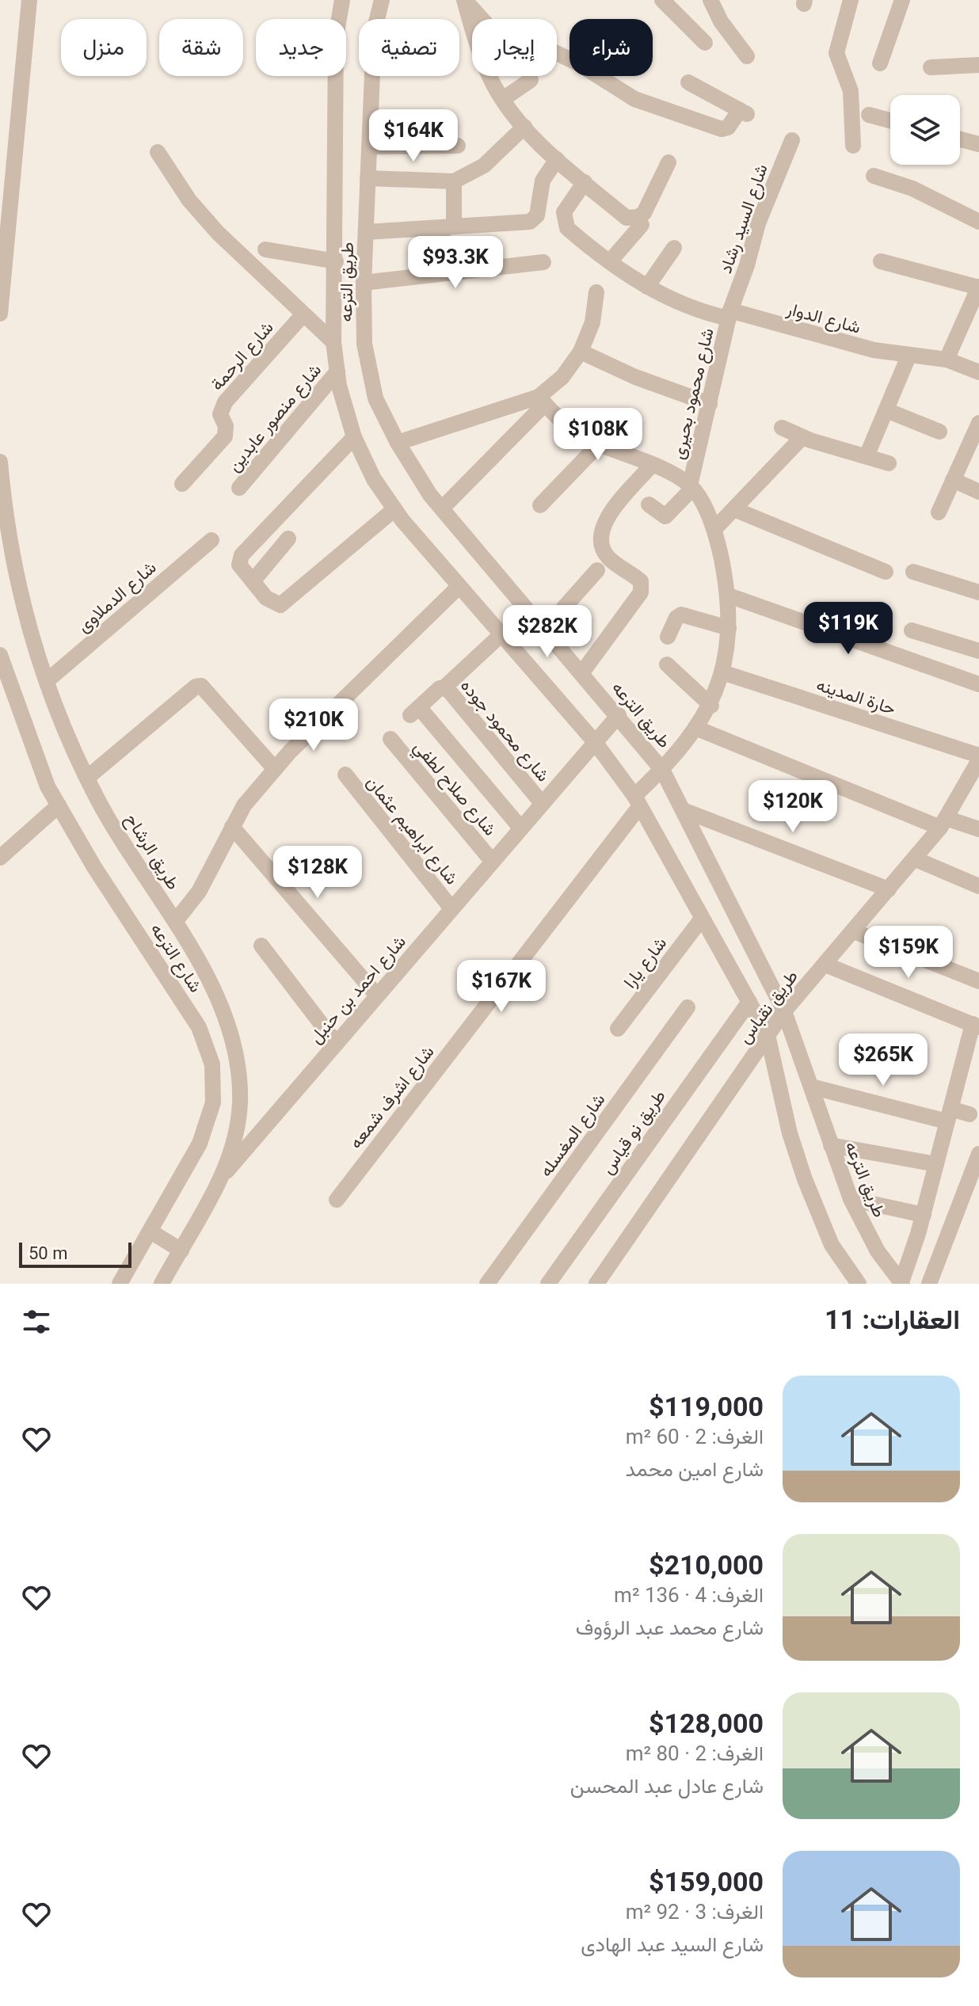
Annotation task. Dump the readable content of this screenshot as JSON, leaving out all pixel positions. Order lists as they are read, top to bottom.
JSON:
{
  "streets": {
    "street": [
      "شارع السيد رشاد",
      "طريق الترعه",
      "شارع الدوار",
      "شارع الرحمة",
      "شارع محمود بحيرى",
      "شارع منصور عابدين",
      "شارع الدملاوى",
      "حارة المدينه",
      "شارع محمود جوده",
      "شارع صلاح لطفي",
      "شارع ابراهيم عثمان",
      "طريق الرشاح",
      "شارع الترعه",
      "شارع يارا",
      "شارع احمد بن حنبل",
      "طريق نقباس",
      "شارع اشرف شمعه",
      "طريق نو قياس",
      "شارع المغسله"
    ]
  },
  "crossings": [
    ["شارع السيد رشاد", "شارع الدوار"],
    ["شارع السيد رشاد", "شارع محمود بحيرى"],
    ["طريق الترعه", "شارع منصور عابدين"],
    ["طريق الترعه", "شارع يارا"],
    ["طريق الترعه", "شارع احمد بن حنبل"],
    ["طريق الترعه", "طريق نقباس"],
    ["طريق الترعه", "شارع اشرف شمعه"],
    ["طريق الترعه", "طريق نو قياس"],
    ["شارع الدوار", "شارع محمود بحيرى"],
    ["شارع محمود بحيرى", "شارع اشرف شمعه"],
    ["شارع الدملاوى", "طريق الرشاح"],
    ["حارة المدينه", "طريق نقباس"],
    ["حارة المدينه", "شارع اشرف شمعه"],
    ["شارع محمود جوده", "شارع احمد بن حنبل"],
    ["شارع صلاح لطفي", "شارع احمد بن حنبل"],
    ["شارع ابراهيم عثمان", "شارع احمد بن حنبل"],
    ["طريق الرشاح", "شارع الترعه"],
    ["طريق الرشاح", "شارع احمد بن حنبل"]
  ],
  "scale_bar": "50 m",
  "page": {
    "chip": [
      "شراء",
      "إيجار",
      "تصفية",
      "جديد",
      "شقة",
      "منزل"
    ],
    "price": [
      "$164K",
      "$93.3K",
      "$108K",
      "$119K",
      "$282K",
      "$210K",
      "$120K",
      "$128K",
      "$159K",
      "$167K",
      "$265K"
    ],
    "scale": "50 m",
    "heading": "العقارات: 11",
    "list": [
      {
        "name": "$119,000",
        "note": "الغرف: 2 · 60 m² · شارع امين محمد"
      },
      {
        "name": "$210,000",
        "note": "الغرف: 4 · 136 m² · شارع محمد عبد الرؤوف"
      },
      {
        "name": "$128,000",
        "note": "الغرف: 2 · 80 m² · شارع عادل عبد المحسن"
      },
      {
        "name": "$159,000",
        "note": "الغرف: 3 · 92 m² · شارع السيد عبد الهادى"
      }
    ]
  }
}
